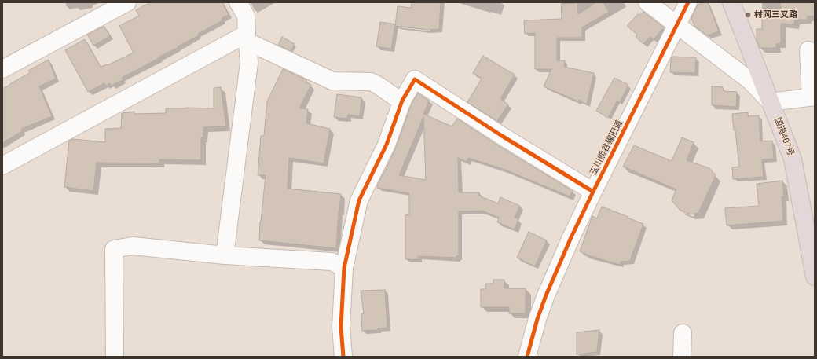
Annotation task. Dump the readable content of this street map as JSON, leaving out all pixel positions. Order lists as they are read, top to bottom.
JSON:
{
  "streets": {
    "highway": ["国道407号"],
    "street": ["玉川熊谷線旧道"]
  },
  "places": ["村岡三叉路"]
}
